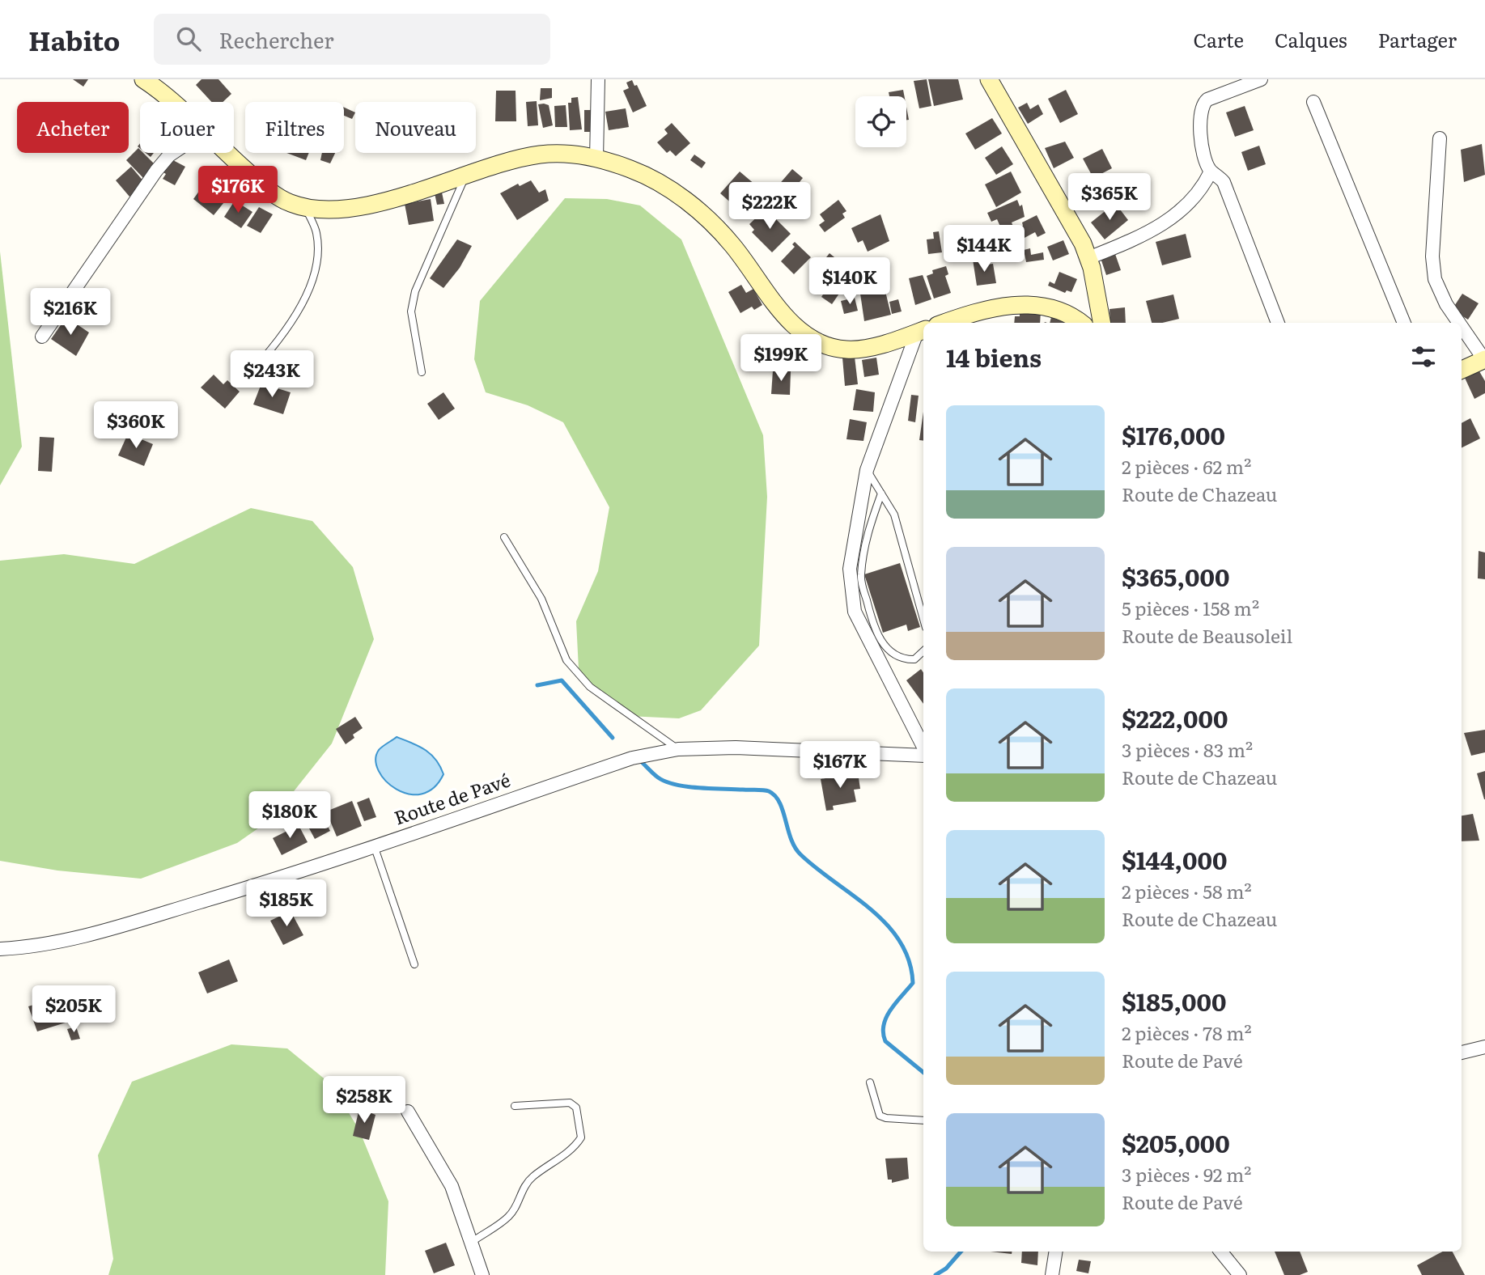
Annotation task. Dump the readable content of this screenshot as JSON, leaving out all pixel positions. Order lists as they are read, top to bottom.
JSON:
{
  "streets": {
    "street": ["Route de Pavé"]
  },
  "page": {
    "header": "Habito",
    "search": "Rechercher",
    "nav": ["Carte", "Calques", "Partager"],
    "chip": [
      "Acheter",
      "Louer",
      "Filtres",
      "Nouveau"
    ],
    "price": [
      "$176K",
      "$365K",
      "$222K",
      "$144K",
      "$140K",
      "$216K",
      "$199K",
      "$243K",
      "$360K",
      "$167K",
      "$180K",
      "$185K",
      "$205K",
      "$258K"
    ],
    "heading": "14 biens",
    "list": [
      {
        "name": "$176,000",
        "note": "2 pièces · 62 m² · Route de Chazeau"
      },
      {
        "name": "$365,000",
        "note": "5 pièces · 158 m² · Route de Beausoleil"
      },
      {
        "name": "$222,000",
        "note": "3 pièces · 83 m² · Route de Chazeau"
      },
      {
        "name": "$144,000",
        "note": "2 pièces · 58 m² · Route de Chazeau"
      },
      {
        "name": "$185,000",
        "note": "2 pièces · 78 m² · Route de Pavé"
      },
      {
        "name": "$205,000",
        "note": "3 pièces · 92 m² · Route de Pavé"
      }
    ]
  }
}
